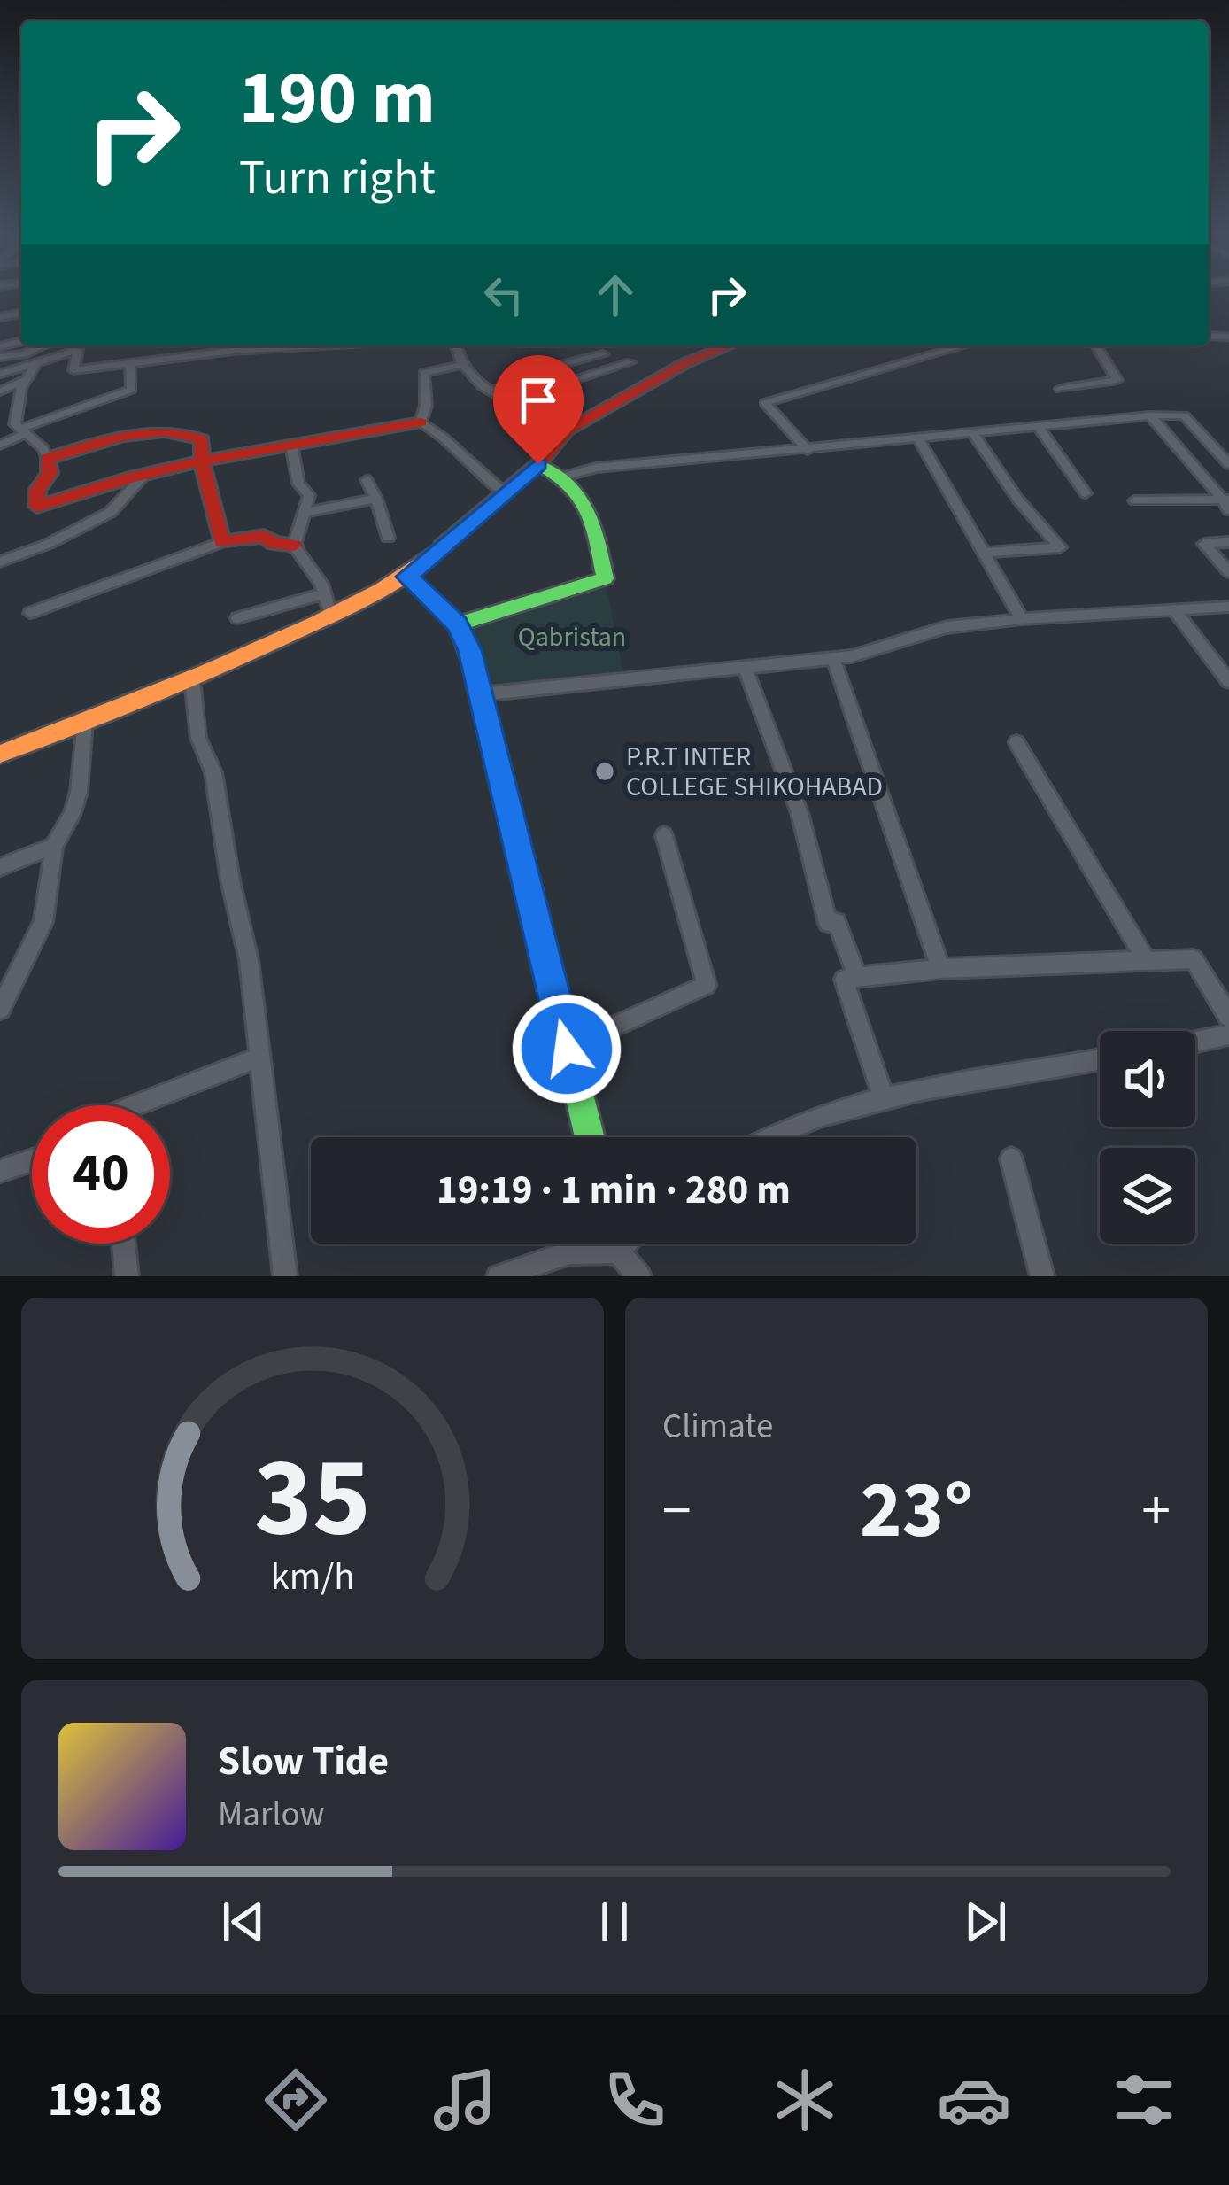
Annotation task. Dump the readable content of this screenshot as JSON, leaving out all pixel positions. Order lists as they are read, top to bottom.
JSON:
{
  "parks": ["Qabristan"],
  "places": ["P.R.T INTER COLLEGE SHIKOHABAD"],
  "page": {
    "turn": ["190 m", "Turn right"],
    "limit": "40",
    "trip": "19:19 · 1 min · 280 m",
    "tile": "Climate",
    "heat": ["−", "23°", "+"],
    "song": ["Slow Tide", "Marlow"],
    "tabs": "19:18",
    "gauge": ["35", "km/h"]
  }
}
